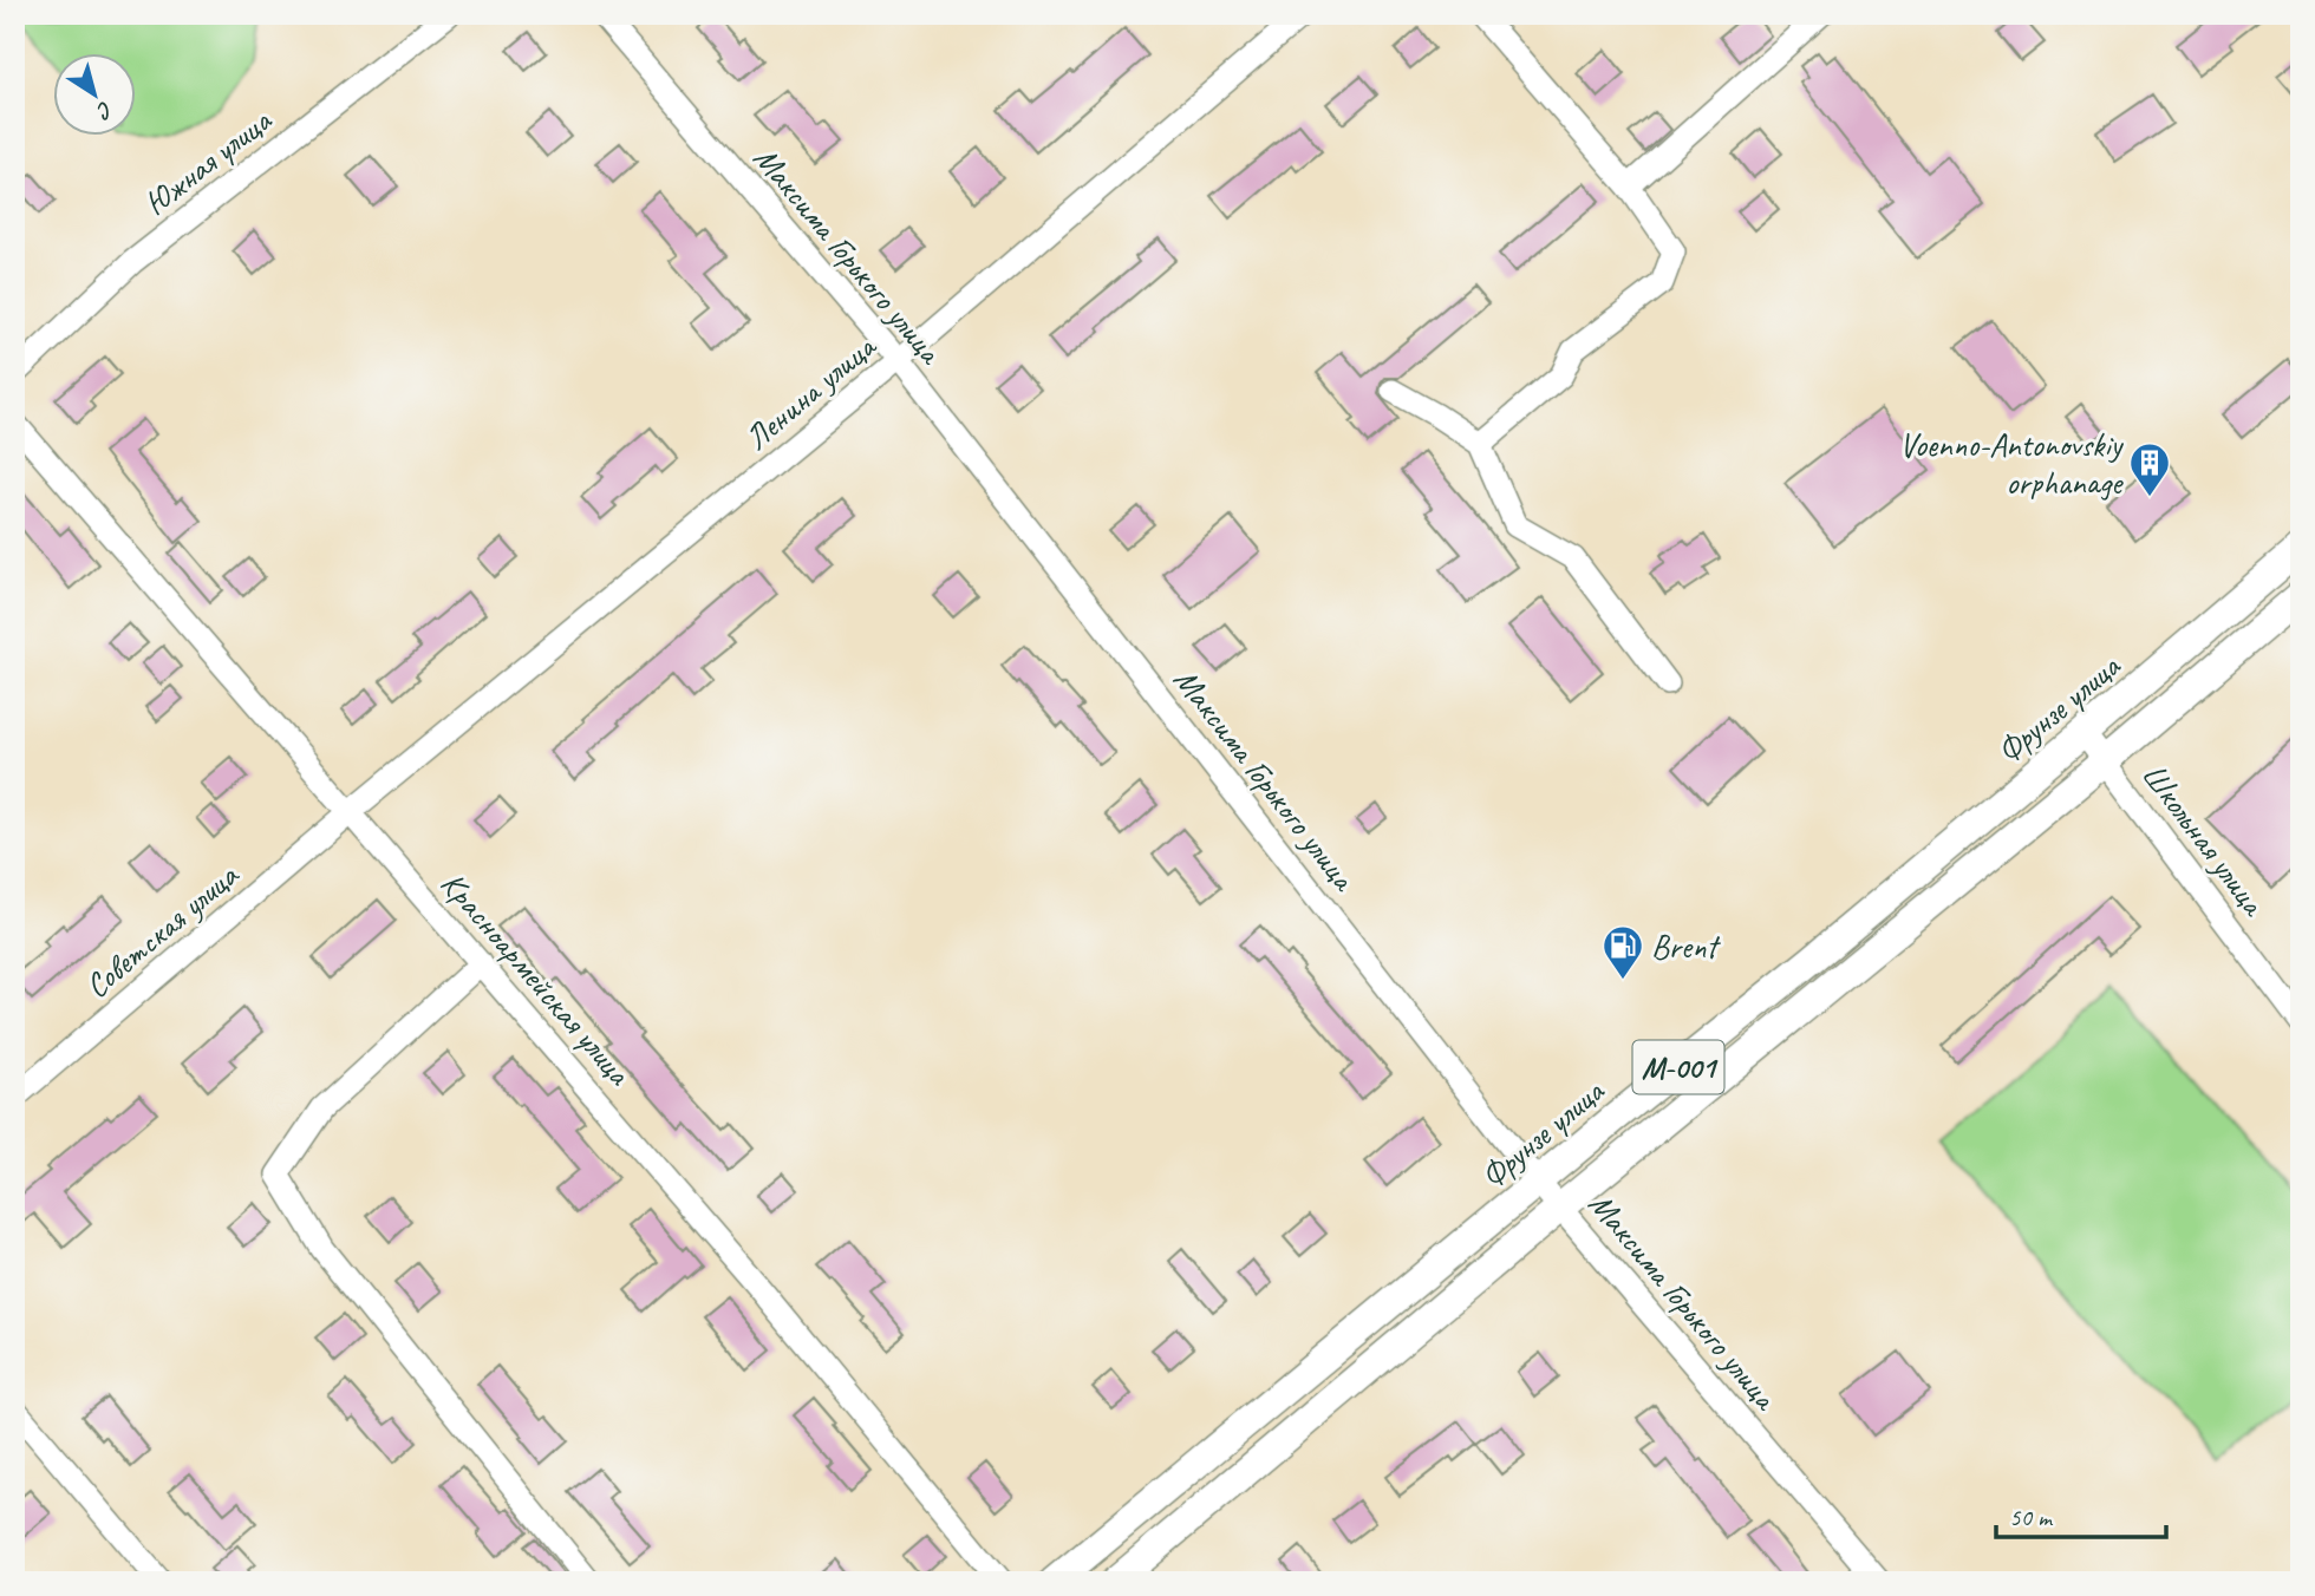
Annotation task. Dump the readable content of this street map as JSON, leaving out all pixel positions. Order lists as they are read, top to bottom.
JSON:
{
  "streets": {
    "main road": ["Фрунзе улица", "M-001"],
    "street": [
      "Южная улица",
      "Максима Горького улица",
      "Ленина улица",
      "Школьная улица",
      "Советская улица",
      "Красноармейская улица"
    ]
  },
  "crossings": [
    ["Максима Горького улица", "Ленина улица"],
    ["Максима Горького улица", "Фрунзе улица"],
    ["Максима Горького улица", "M-001"],
    ["Ленина улица", "Советская улица"],
    ["Ленина улица", "Красноармейская улица"],
    ["Фрунзе улица", "Школьная улица"],
    ["Школьная улица", "M-001"],
    ["Советская улица", "Красноармейская улица"]
  ],
  "places": {
    "building": ["Voenno-Antonovskiy orphanage"],
    "fuel station": ["Brent"]
  },
  "scale_bar": "50 m",
  "north": "bottom right"
}
